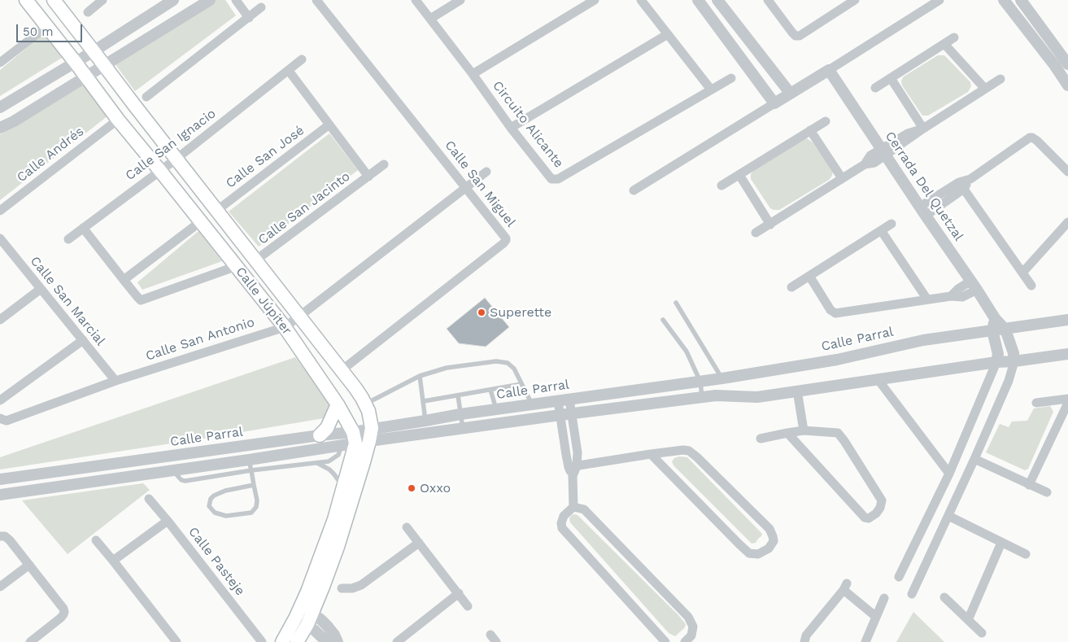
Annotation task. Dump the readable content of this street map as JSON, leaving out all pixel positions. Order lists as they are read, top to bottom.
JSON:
{
  "streets": {
    "main road": ["Calle Júpiter"],
    "street": [
      "Circuito Alicante",
      "Calle San Ignacio",
      "Calle Andrés",
      "Calle San José",
      "Calle San Miguel",
      "Cerrada Del Quetzal",
      "Calle San Jacinto",
      "Calle San Marcial",
      "Calle San Antonio",
      "Calle Parral",
      "Calle Pasteje"
    ]
  },
  "crossings": [
    ["Calle San Ignacio", "Calle Júpiter"],
    ["Calle Andrés", "Calle Júpiter"],
    ["Calle San José", "Calle Júpiter"],
    ["Calle San Miguel", "Calle Júpiter"],
    ["Calle San Miguel", "Calle San Antonio"],
    ["Cerrada Del Quetzal", "Calle Parral"],
    ["Calle San Jacinto", "Calle Júpiter"],
    ["Calle San Marcial", "Calle San Antonio"],
    ["Calle Júpiter", "Calle San Antonio"],
    ["Calle Júpiter", "Calle Parral"]
  ],
  "places": ["Superette", "Oxxo"],
  "scale_bar": "50 m"
}
